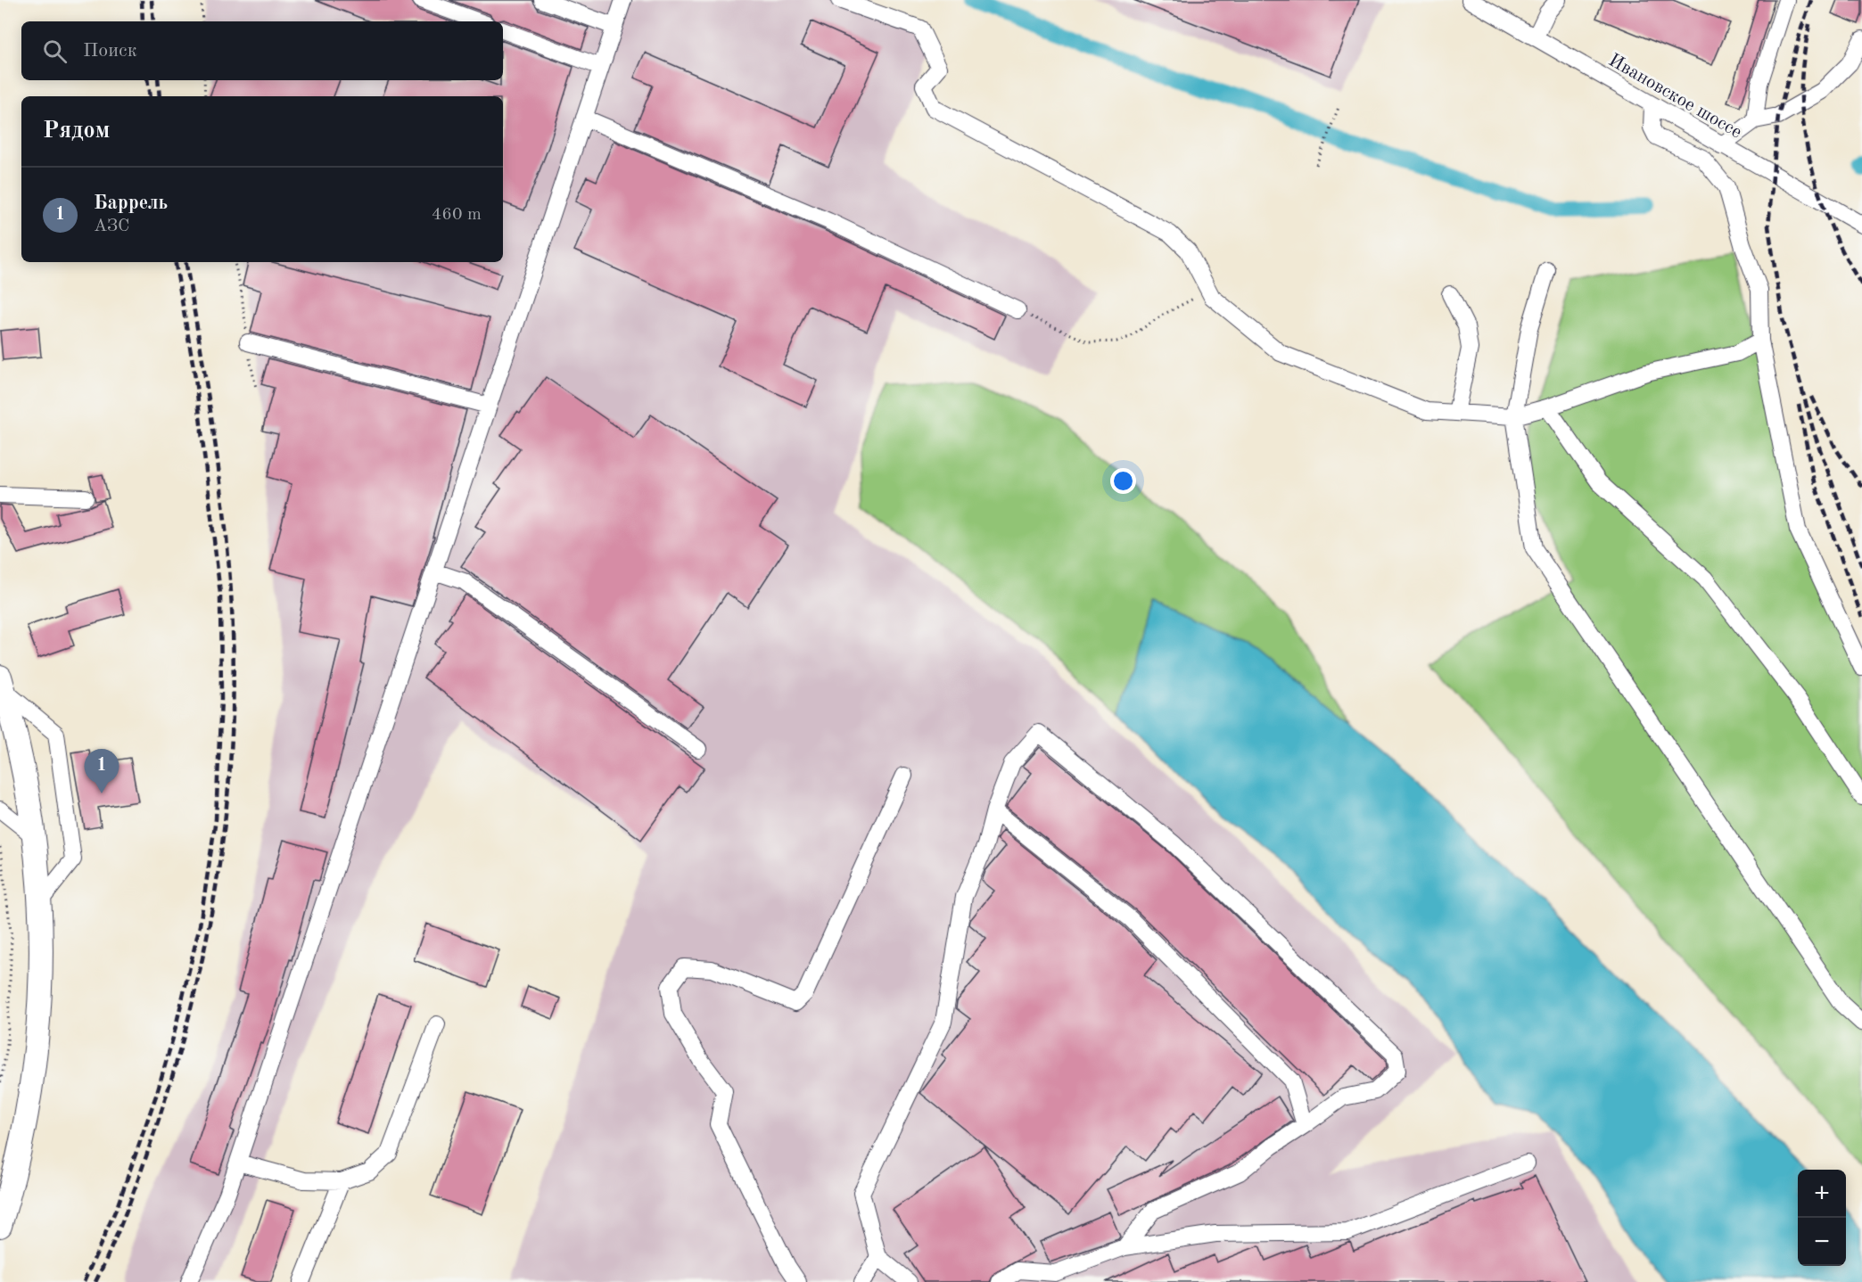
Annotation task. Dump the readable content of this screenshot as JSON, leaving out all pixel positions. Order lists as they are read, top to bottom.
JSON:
{
  "streets": {
    "street": ["Ивановское шоссе"]
  },
  "page": {
    "search": "Поиск",
    "heading": "Рядом",
    "list": [
      {
        "mark": "1",
        "name": "Баррель",
        "note": "АЗС",
        "value": "460 m"
      }
    ],
    "pins": "1",
    "map_buttons": ["+", "−"]
  }
}
